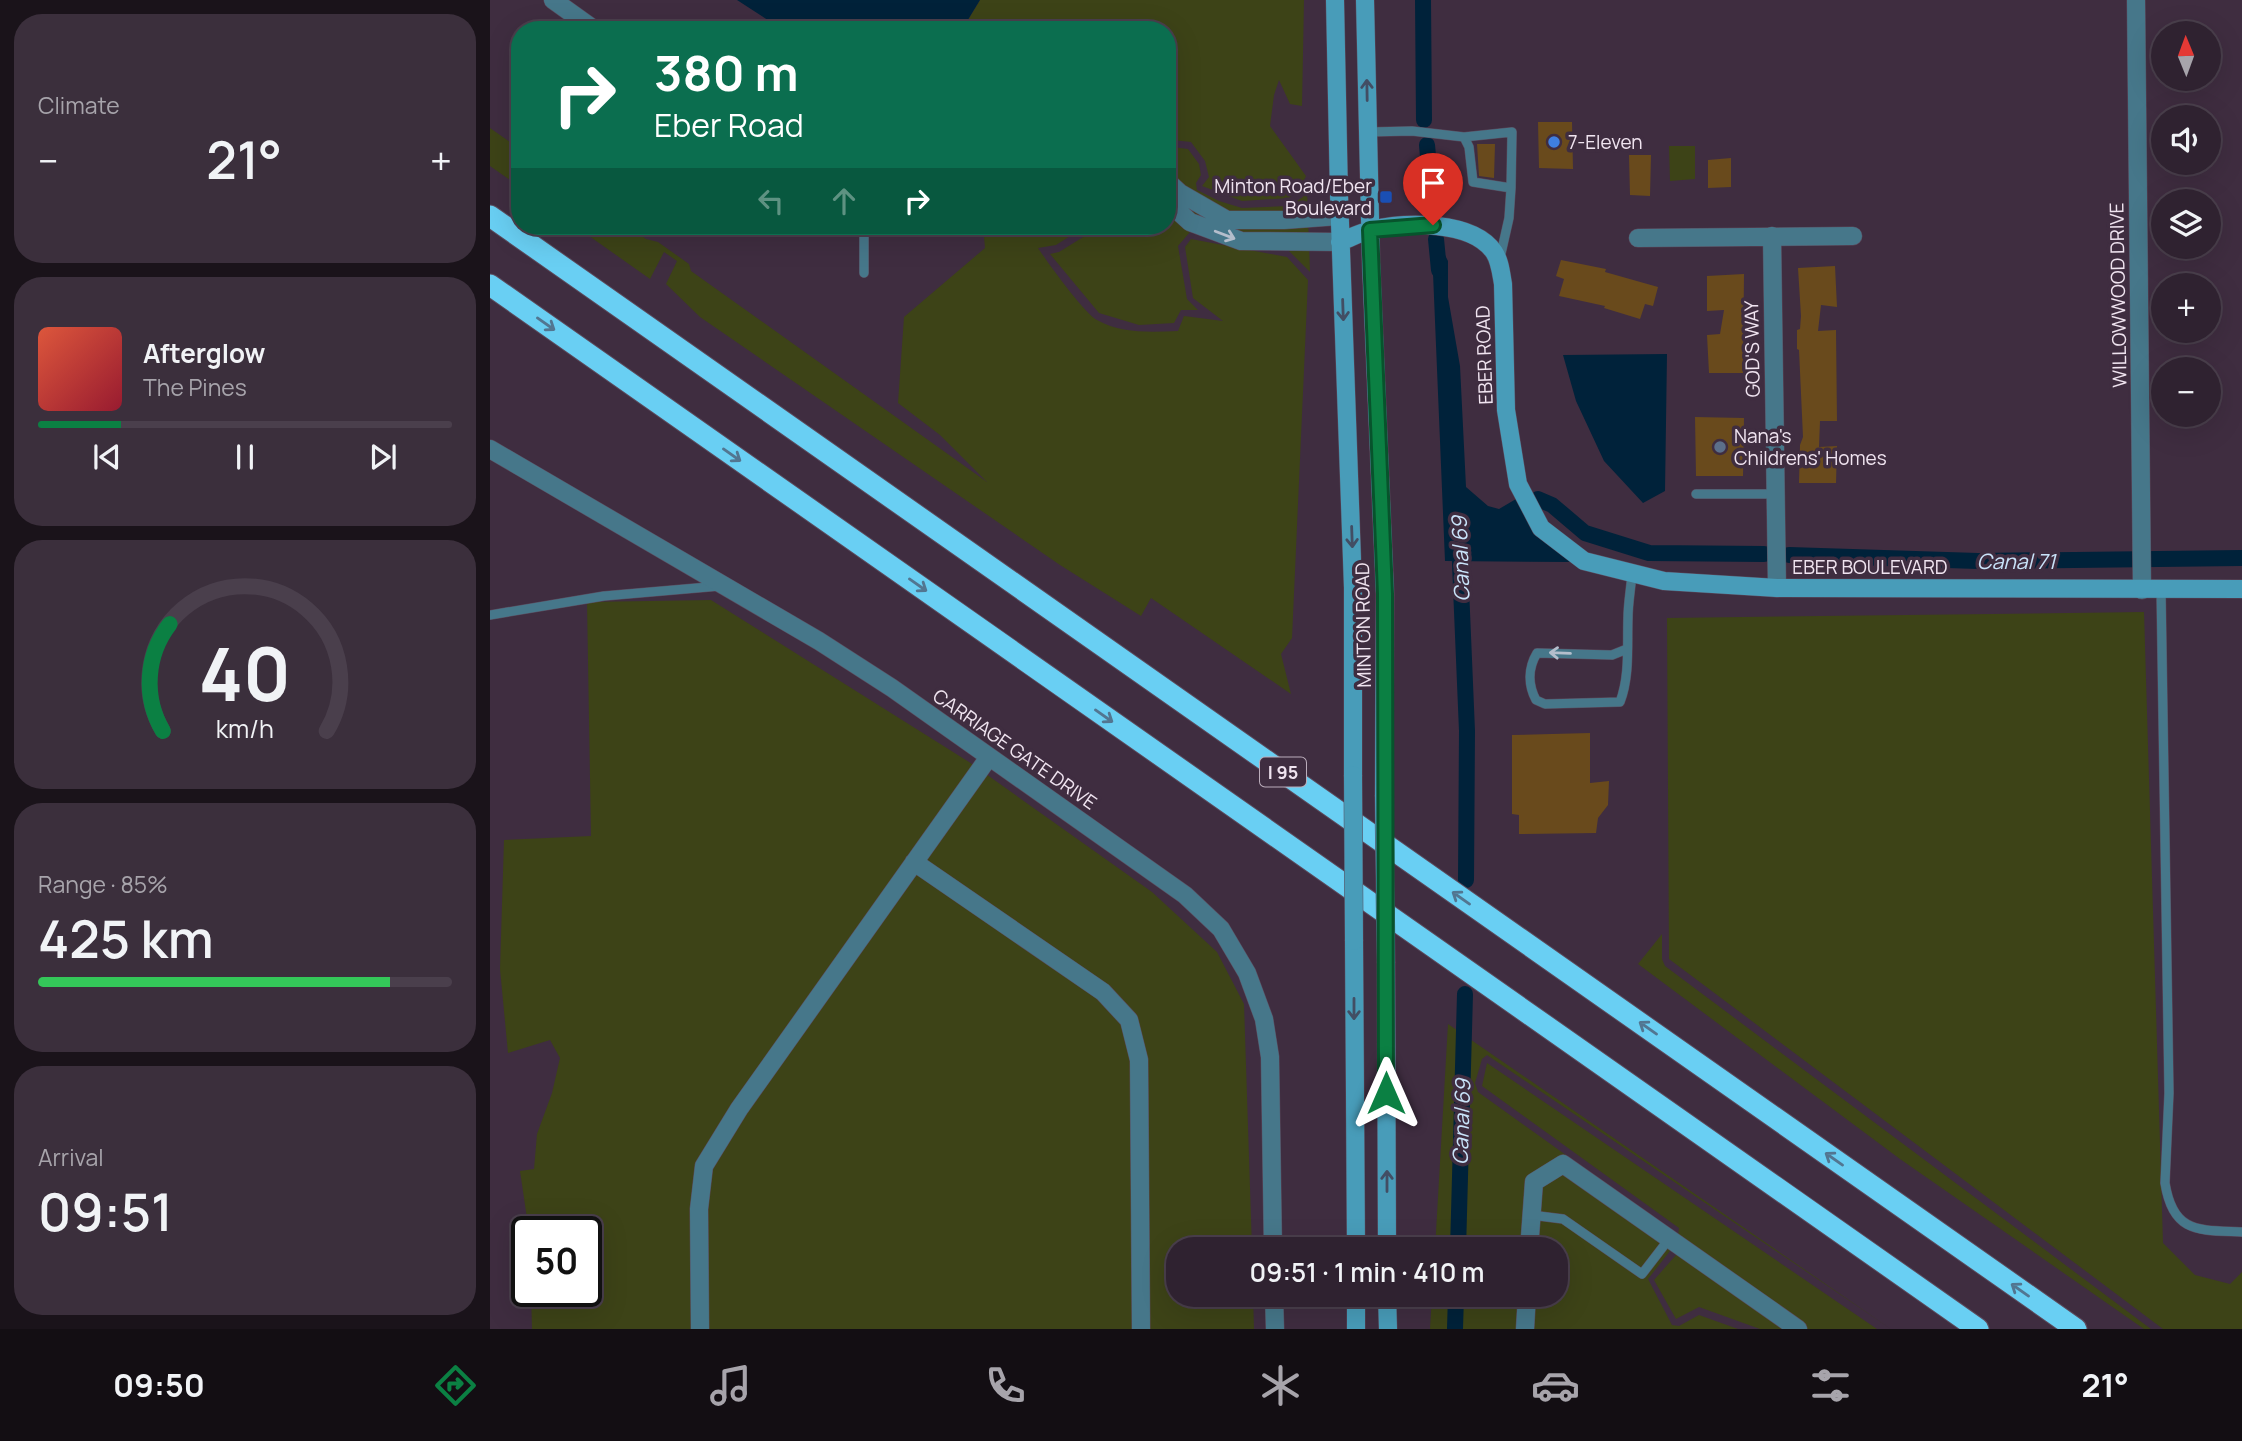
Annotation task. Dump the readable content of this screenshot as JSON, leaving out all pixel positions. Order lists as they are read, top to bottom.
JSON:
{
  "streets": {
    "highway": ["I 95"],
    "main road": ["EBER ROAD", "EBER BOULEVARD", "MINTON ROAD"],
    "street": ["WILLOWWOOD DRIVE", "GOD'S WAY", "CARRIAGE GATE DRIVE"]
  },
  "crossings": [
    ["WILLOWWOOD DRIVE", "EBER BOULEVARD"],
    ["GOD'S WAY", "EBER BOULEVARD"],
    ["EBER ROAD", "EBER BOULEVARD"]
  ],
  "water": ["Canal 69", "Canal 71"],
  "places": {
    "other": ["7-Eleven", "Nana's Childrens' Homes"],
    "transit": ["Minton Road/Eber Boulevard"]
  },
  "north": "top",
  "page": {
    "tile": [
      "Climate",
      ["Range · 85%", "425 km"],
      ["Arrival", "09:51"]
    ],
    "map_buttons": ["+", "−"],
    "turn": ["380 m", "Eber Road"],
    "heat": ["−", "21°", "+"],
    "song": ["Afterglow", "The Pines"],
    "limit": "50",
    "trip": "09:51 · 1 min · 410 m",
    "tabs": ["09:50", "21°"],
    "gauge": ["40", "km/h"]
  }
}
